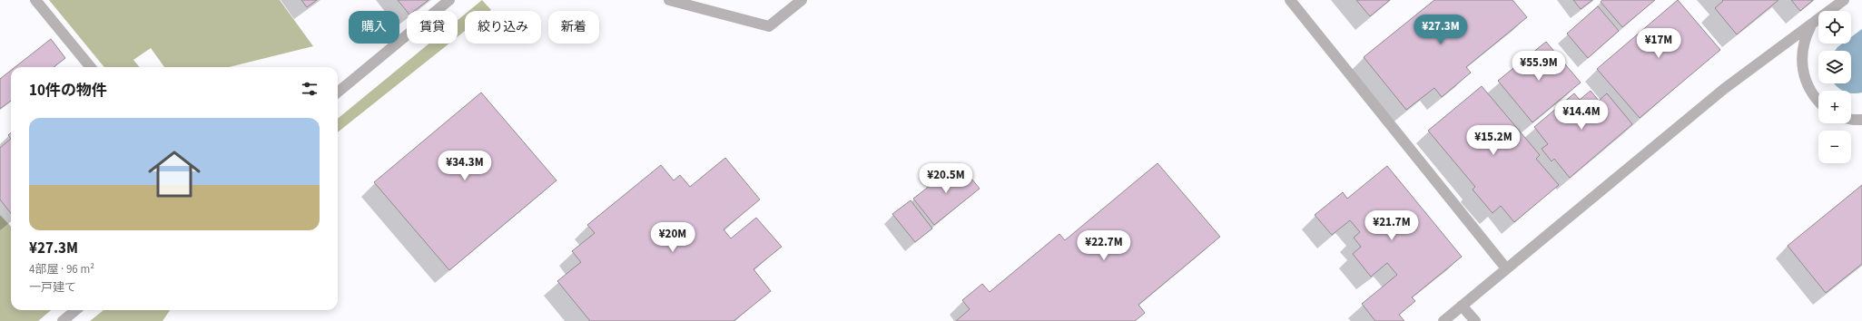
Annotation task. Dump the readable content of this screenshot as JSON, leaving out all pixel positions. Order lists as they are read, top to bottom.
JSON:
{
  "page": {
    "map_buttons": ["+", "−"],
    "chip": [
      "購入",
      "賃貸",
      "絞り込み",
      "新着"
    ],
    "price": [
      "¥27.3M",
      "¥17M",
      "¥55.9M",
      "¥14.4M",
      "¥15.2M",
      "¥34.3M",
      "¥20.5M",
      "¥21.7M",
      "¥20M",
      "¥22.7M"
    ],
    "heading": "10件の物件",
    "list": [
      {
        "name": "¥27.3M",
        "note": "4部屋 · 96 m² · 一戸建て"
      }
    ]
  }
}
